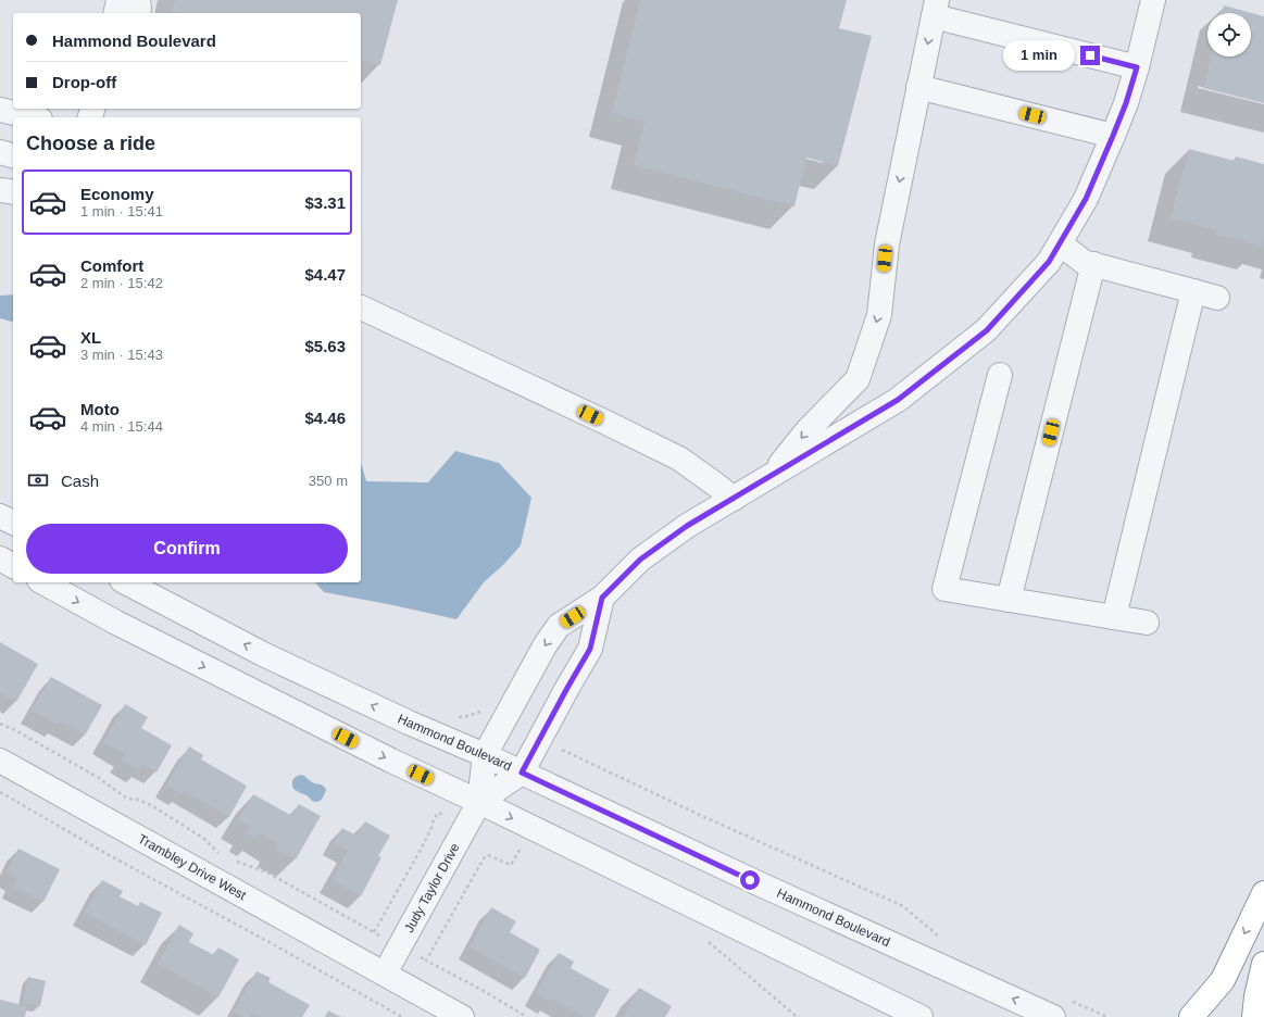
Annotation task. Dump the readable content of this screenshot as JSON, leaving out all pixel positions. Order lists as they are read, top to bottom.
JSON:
{
  "streets": {
    "street": ["Hammond Boulevard", "Trambley Drive West", "Judy Taylor Drive"]
  },
  "crossings": [
    ["Trambley Drive West", "Judy Taylor Drive"]
  ],
  "page": {
    "banner": ["Hammond Boulevard", "Drop-off"],
    "bubble": "1 min",
    "heading": "Choose a ride",
    "list": [
      {
        "name": "Economy",
        "note": "1 min · 15:41",
        "value": "$3.31"
      },
      {
        "name": "Comfort",
        "note": "2 min · 15:42",
        "value": "$4.47"
      },
      {
        "name": "XL",
        "note": "3 min · 15:43",
        "value": "$5.63"
      },
      {
        "name": "Moto",
        "note": "4 min · 15:44",
        "value": "$4.46"
      }
    ],
    "pay": ["Cash", "350 m"],
    "buttons": "Confirm"
  }
}
